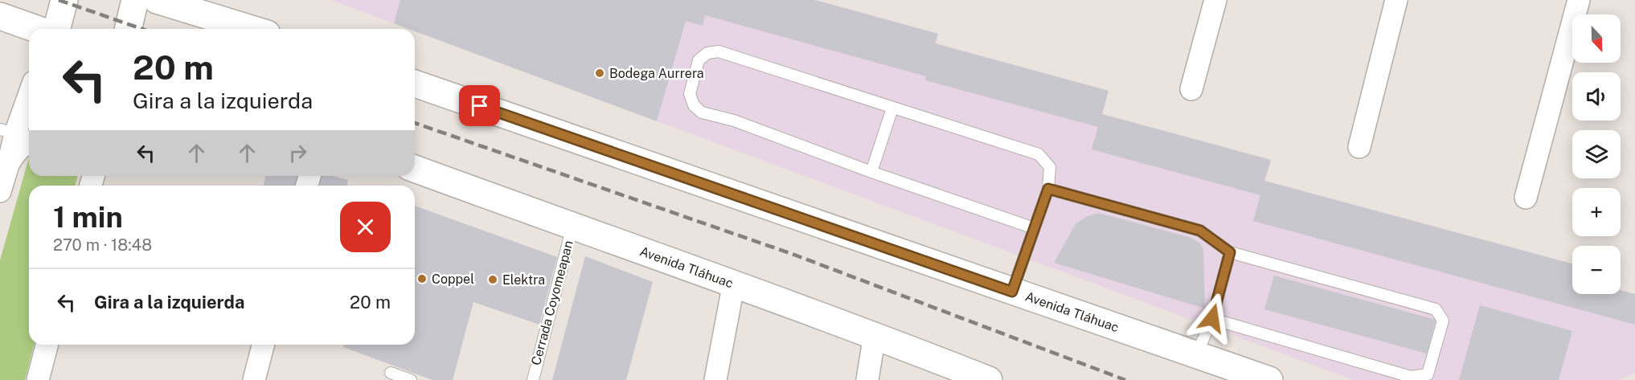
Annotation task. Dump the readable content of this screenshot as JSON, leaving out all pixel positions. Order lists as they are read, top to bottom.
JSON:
{
  "streets": {
    "main road": ["Avenida Tláhuac"],
    "lane": ["Cerrada Coyomeapan"]
  },
  "crossings": [
    ["Avenida Tláhuac", "Cerrada Coyomeapan"]
  ],
  "places": ["Bodega Aurrera", "Coppel", "Elektra"],
  "north": "bottom",
  "page": {
    "map_buttons": ["+", "−"],
    "turn": ["20 m", "Gira a la izquierda"],
    "heading": ["1 min", "270 m · 18:48"],
    "list": [
      {
        "name": "Gira a la izquierda",
        "value": "20 m"
      }
    ]
  }
}
